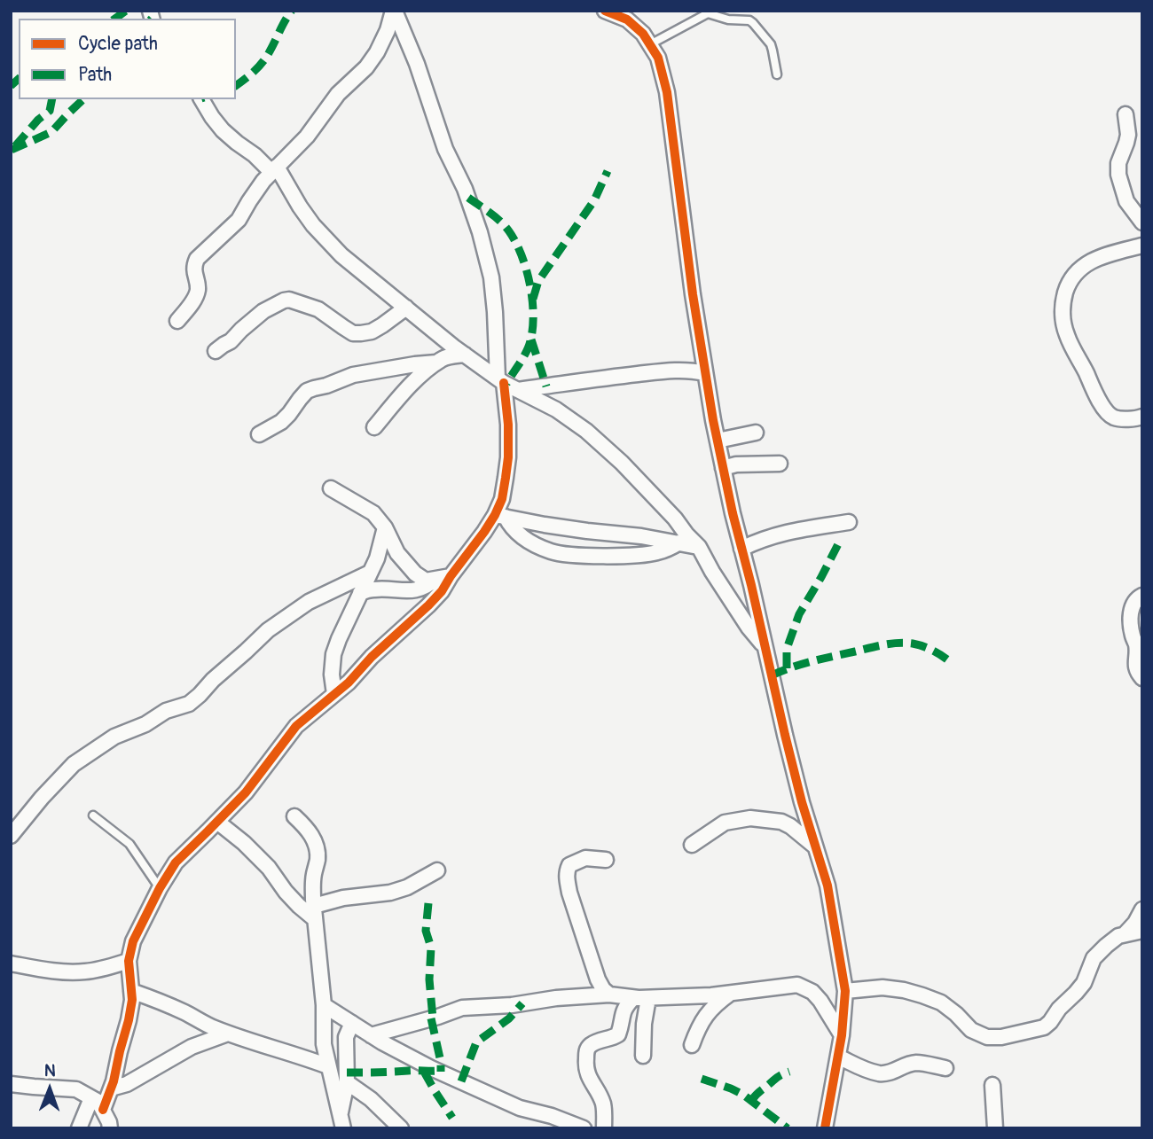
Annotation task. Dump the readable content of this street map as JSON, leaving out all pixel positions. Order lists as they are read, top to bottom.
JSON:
{
  "legend": ["Cycle path", "Path"],
  "north": "top"
}
